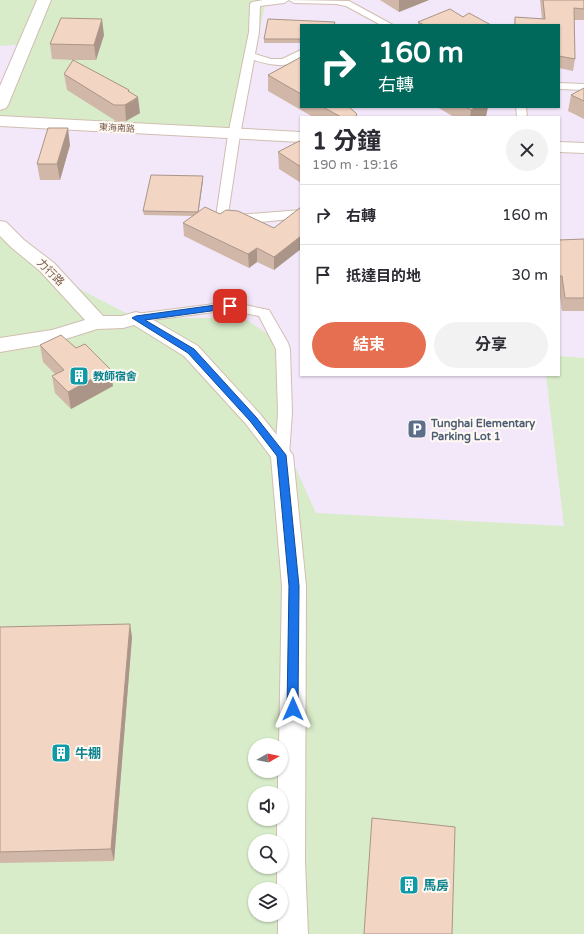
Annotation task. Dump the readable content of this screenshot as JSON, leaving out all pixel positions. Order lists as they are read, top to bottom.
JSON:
{
  "streets": {
    "street": ["東海南路", "力行路"]
  },
  "places": {
    "building": ["教師宿舍", "牛棚", "馬房"],
    "parking": ["Tunghai Elementary Parking Lot 1"]
  },
  "north": "right",
  "page": {
    "turn": ["160 m", "右轉"],
    "heading": ["1 分鐘", "190 m · 19:16"],
    "list": [
      {
        "name": "右轉",
        "value": "160 m"
      },
      {
        "name": "抵達目的地",
        "value": "30 m"
      }
    ],
    "buttons": ["結束", "分享"]
  }
}
